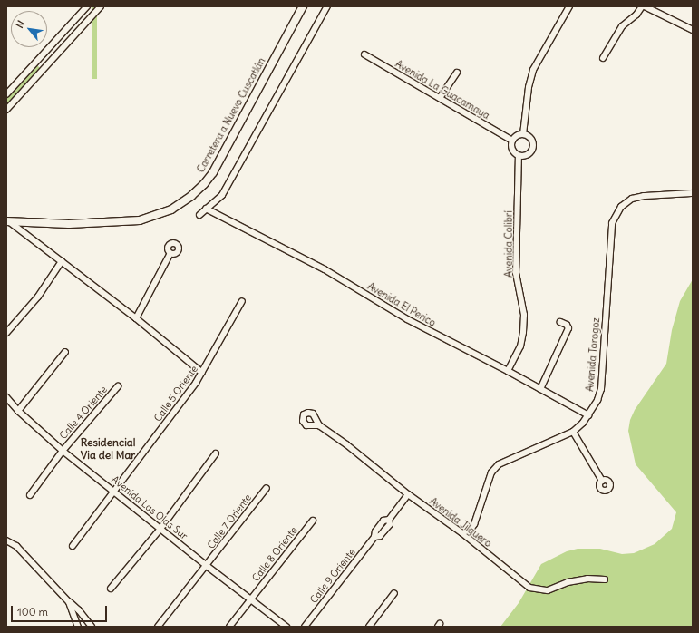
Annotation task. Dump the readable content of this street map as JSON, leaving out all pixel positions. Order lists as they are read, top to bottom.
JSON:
{
  "streets": {
    "street": [
      "Avenida La Guacamaya",
      "Carretera a Nuevo Cuscatlán",
      "Avenida Colibrí",
      "Avenida El Perico",
      "Avenida Torogoz",
      "Calle 5 Oriente",
      "Calle 4 Oriente",
      "Avenida Las Olas Sur",
      "Calle 7 Oriente",
      "Avenida Jilguero",
      "Calle 8 Oriente",
      "Calle 9 Oriente"
    ]
  },
  "crossings": [
    ["Avenida La Guacamaya", "Avenida Colibrí"],
    ["Avenida Colibrí", "Avenida El Perico"],
    ["Avenida El Perico", "Avenida Torogoz"],
    ["Avenida Torogoz", "Avenida Jilguero"],
    ["Calle 5 Oriente", "Avenida Las Olas Sur"],
    ["Calle 4 Oriente", "Avenida Las Olas Sur"],
    ["Avenida Las Olas Sur", "Calle 7 Oriente"],
    ["Avenida Las Olas Sur", "Calle 8 Oriente"],
    ["Avenida Jilguero", "Calle 9 Oriente"]
  ],
  "districts": ["Residencial Via del Mar"],
  "scale_bar": "100 m",
  "north": "top left"
}
